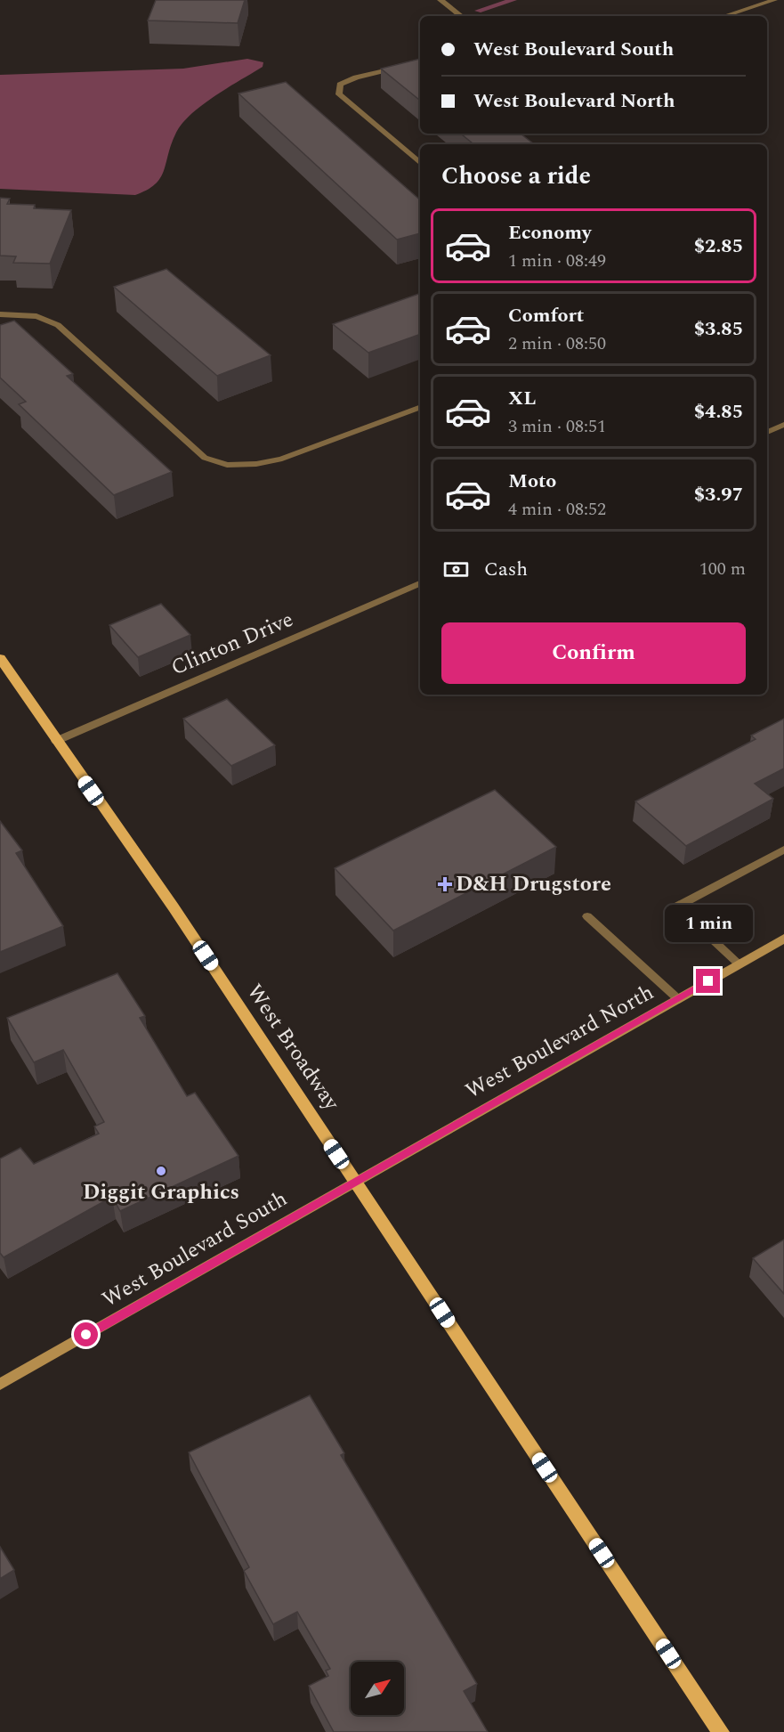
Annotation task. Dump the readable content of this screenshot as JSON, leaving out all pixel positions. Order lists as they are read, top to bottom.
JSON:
{
  "streets": {
    "main road": ["West Boulevard North", "West Broadway", "West Boulevard South"],
    "street": ["Clinton Drive"]
  },
  "crossings": [
    ["Clinton Drive", "West Broadway"],
    ["West Boulevard North", "West Broadway"],
    ["West Boulevard North", "West Boulevard South"],
    ["West Broadway", "West Boulevard South"]
  ],
  "places": {
    "health": ["D&H Drugstore"],
    "other": ["Diggit Graphics"]
  },
  "north": "top right",
  "page": {
    "banner": ["West Boulevard South", "West Boulevard North"],
    "heading": "Choose a ride",
    "list": [
      {
        "name": "Economy",
        "note": "1 min · 08:49",
        "value": "$2.85"
      },
      {
        "name": "Comfort",
        "note": "2 min · 08:50",
        "value": "$3.85"
      },
      {
        "name": "XL",
        "note": "3 min · 08:51",
        "value": "$4.85"
      },
      {
        "name": "Moto",
        "note": "4 min · 08:52",
        "value": "$3.97"
      }
    ],
    "pay": ["Cash", "100 m"],
    "buttons": "Confirm",
    "bubble": "1 min"
  }
}
